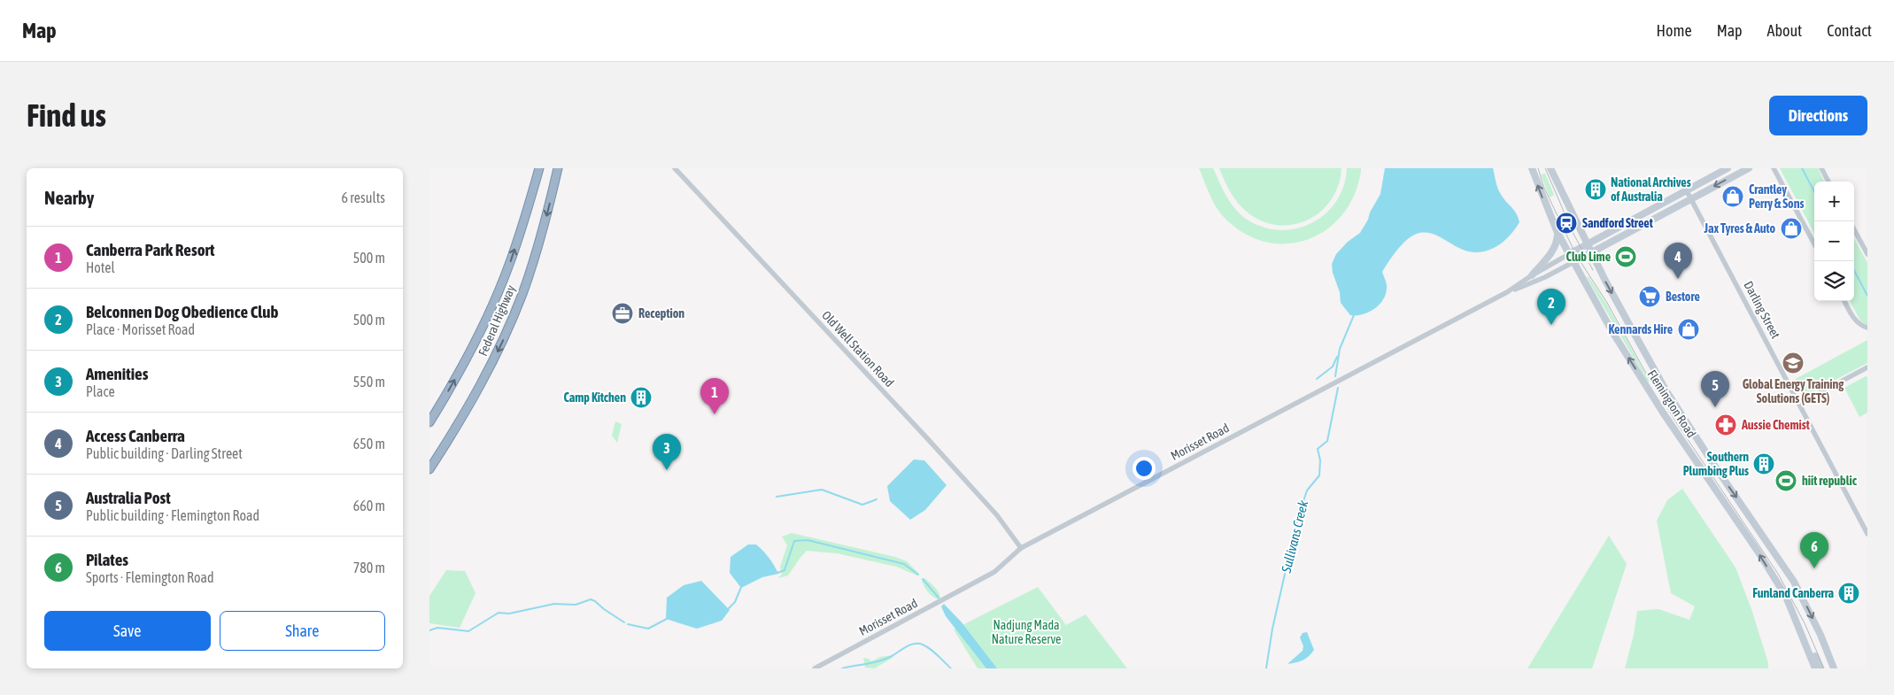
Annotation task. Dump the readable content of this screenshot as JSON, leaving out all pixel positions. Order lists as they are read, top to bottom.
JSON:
{
  "streets": {
    "highway": ["Federal Highway"],
    "main road": ["Flemington Road", "Morisset Road"],
    "street": ["Darling Street", "Old Well Station Road"]
  },
  "crossings": [
    ["Old Well Station Road", "Morisset Road"],
    ["Flemington Road", "Morisset Road"]
  ],
  "water": ["Sullivans Creek"],
  "parks": ["Nadjung Mada Nature Reserve"],
  "places": {
    "building": [
      "National Archives of Australia",
      "Camp Kitchen",
      "Southern Plumbing Plus",
      "Funland Canberra"
    ],
    "shop": ["Crantley Perry & Sons", "Jax Tyres & Auto", "Kennards Hire"],
    "station": ["Sandford Street"],
    "sports": ["Club Lime", "hiit republic"],
    "supermarket": ["Bestore"],
    "office": ["Reception"],
    "school or university": ["Global Energy Training Solutions (GETS)"],
    "pharmacy": ["Aussie Chemist"]
  },
  "page": {
    "header": "Map",
    "nav": [
      "Home",
      "Map",
      "About",
      "Contact"
    ],
    "buttons": [
      "Directions",
      ["Save", "Share"]
    ],
    "title": "Find us",
    "heading": ["Nearby", "6 results"],
    "map_buttons": ["+", "−"],
    "list": [
      {
        "mark": "1",
        "name": "Canberra Park Resort",
        "note": "Hotel",
        "value": "500 m"
      },
      {
        "mark": "2",
        "name": "Belconnen Dog Obedience Club",
        "note": "Place · Morisset Road",
        "value": "500 m"
      },
      {
        "mark": "3",
        "name": "Amenities",
        "note": "Place",
        "value": "550 m"
      },
      {
        "mark": "4",
        "name": "Access Canberra",
        "note": "Public building · Darling Street",
        "value": "650 m"
      },
      {
        "mark": "5",
        "name": "Australia Post",
        "note": "Public building · Flemington Road",
        "value": "660 m"
      },
      {
        "mark": "6",
        "name": "Pilates",
        "note": "Sports · Flemington Road",
        "value": "780 m"
      }
    ],
    "pins": [
      "4",
      "2",
      "5",
      "1",
      "3",
      "6"
    ]
  }
}
